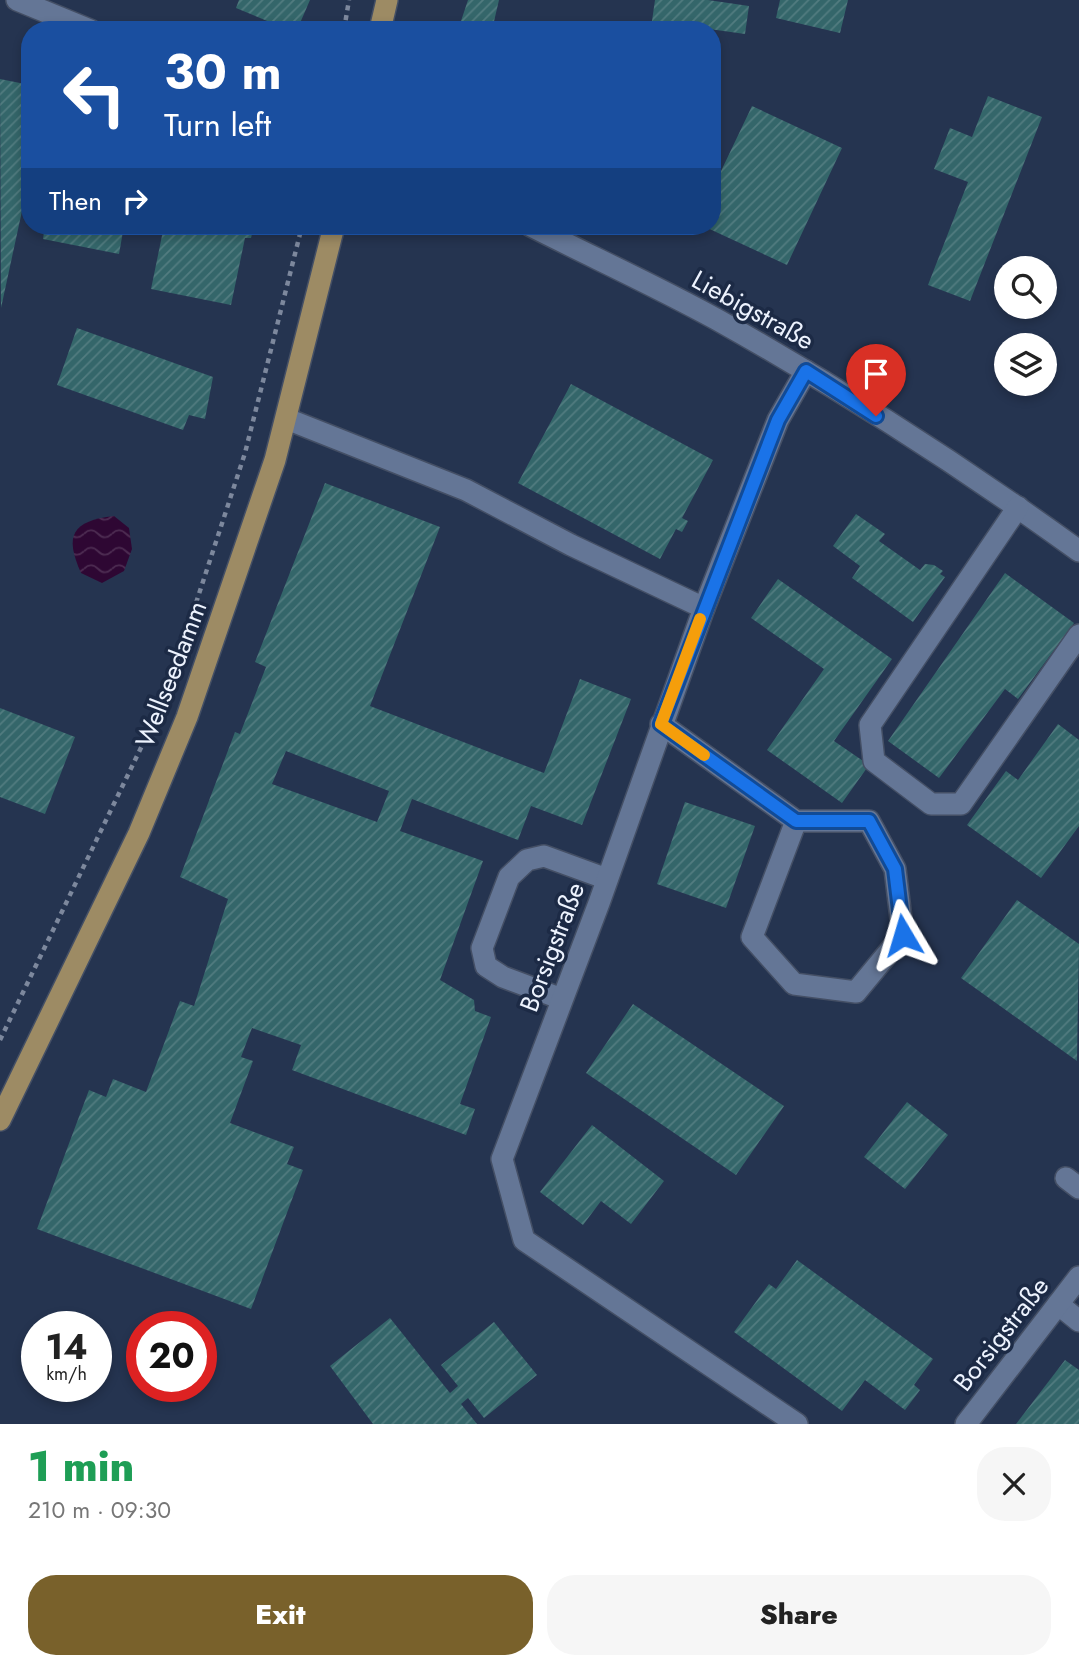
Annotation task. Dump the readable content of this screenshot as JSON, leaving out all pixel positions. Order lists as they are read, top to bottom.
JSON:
{
  "streets": {
    "main road": ["Wellseedamm"],
    "street": ["Liebigstraße", "Borsigstraße"]
  },
  "crossings": [
    ["Liebigstraße", "Borsigstraße"]
  ],
  "page": {
    "turn": ["30 m", "Turn left"],
    "then": "Then",
    "speed": "14 km/h",
    "limit": "20",
    "heading": ["1 min", "210 m · 09:30"],
    "buttons": ["Exit", "Share"]
  }
}
